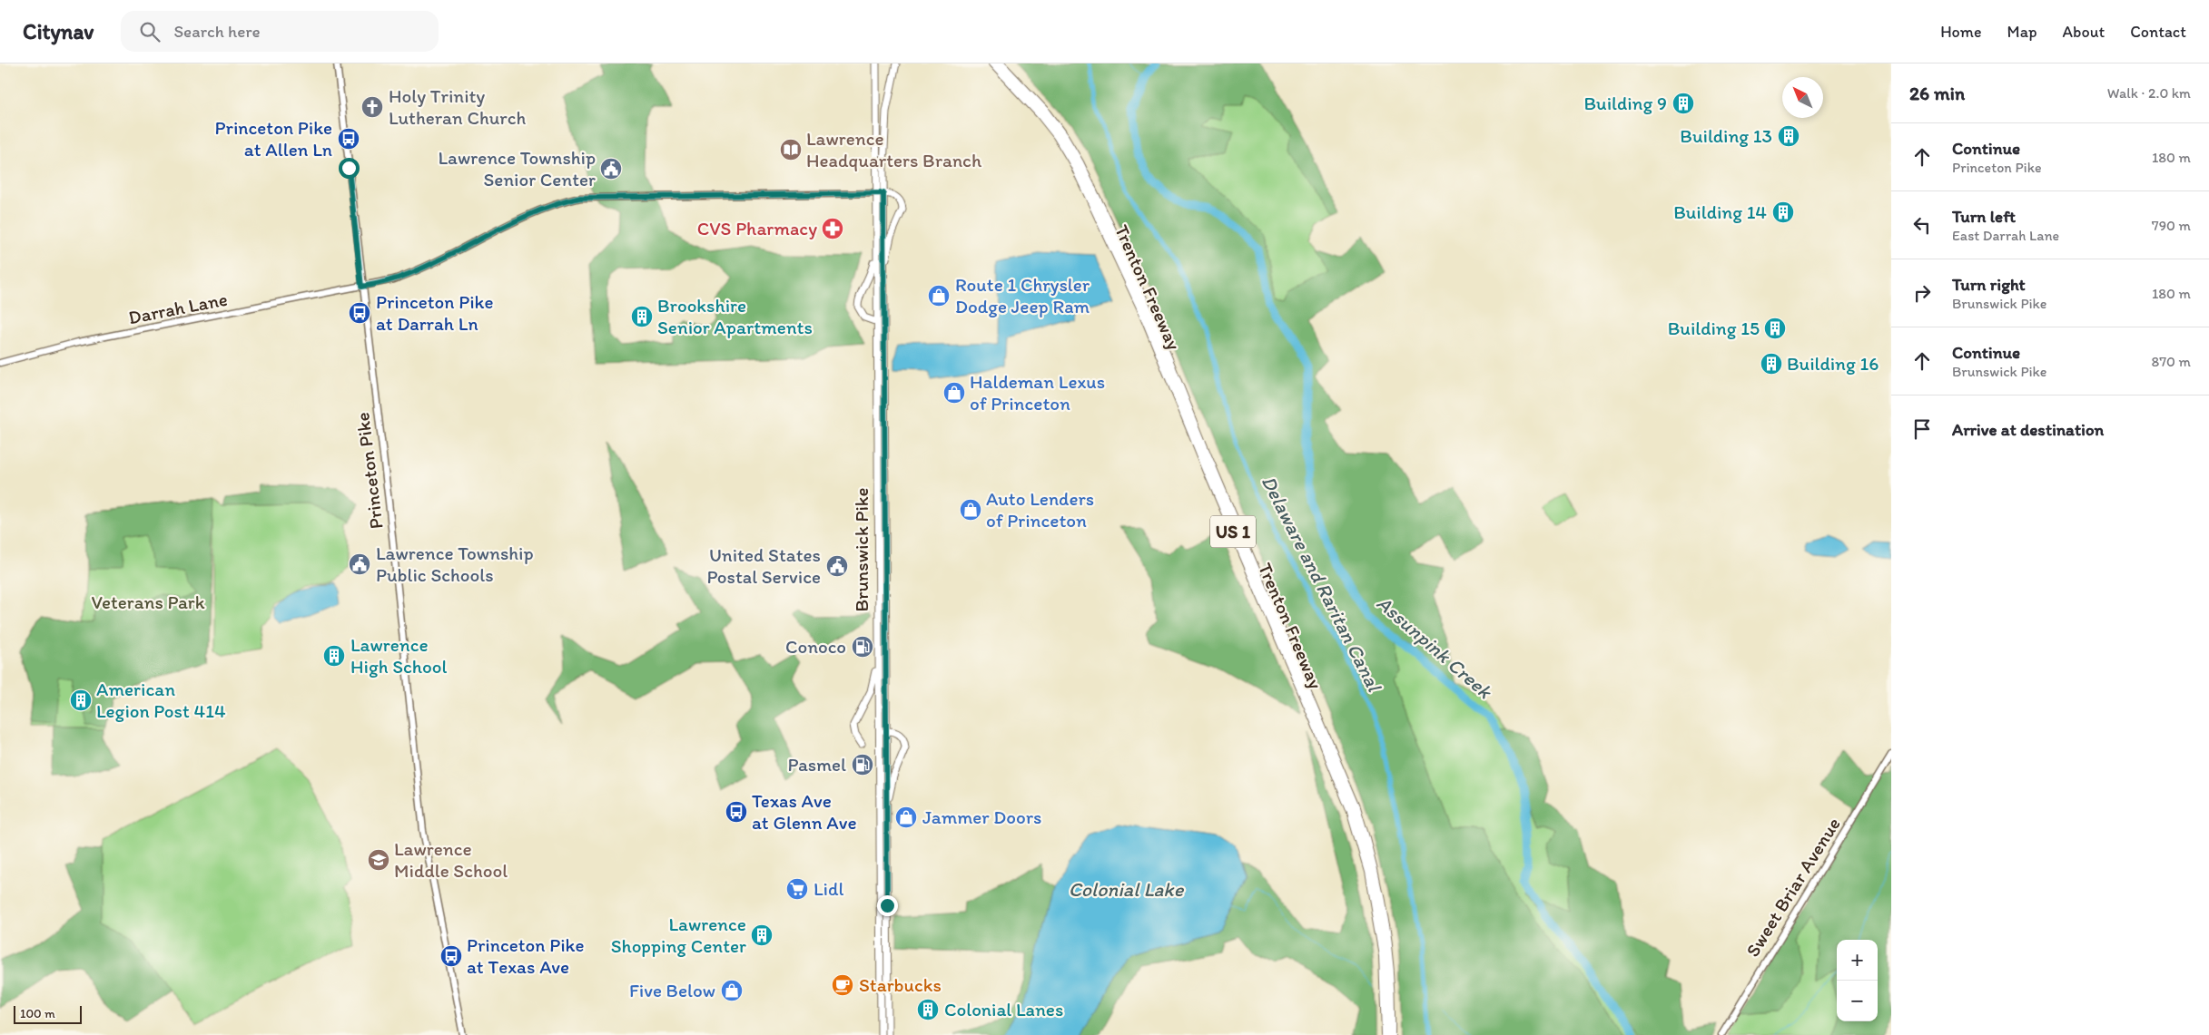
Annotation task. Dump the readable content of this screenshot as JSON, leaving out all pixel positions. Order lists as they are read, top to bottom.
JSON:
{
  "streets": {
    "highway": ["Trenton Freeway", "US 1"],
    "main road": [
      "Darrah Lane",
      "Princeton Pike",
      "Brunswick Pike",
      "Sweet Briar Avenue"
    ]
  },
  "crossings": [
    ["Darrah Lane", "Princeton Pike"],
    ["Darrah Lane", "Brunswick Pike"]
  ],
  "water": ["Delaware and Raritan Canal", "Assunpink Creek", "Colonial Lake"],
  "parks": ["Veterans Park"],
  "places": {
    "building": [
      "Building 9",
      "Building 13",
      "Building 14",
      "Brookshire Senior Apartments",
      "Building 15",
      "Building 16",
      "Lawrence High School",
      "American Legion Post 414",
      "Lawrence Shopping Center",
      "Colonial Lanes"
    ],
    "church": ["Holy Trinity Lutheran Church"],
    "bus stop": [
      "Princeton Pike at Allen Ln",
      "Princeton Pike at Darrah Ln",
      "Texas Ave at Glenn Ave",
      "Princeton Pike at Texas Ave"
    ],
    "library": ["Lawrence Headquarters Branch"],
    "public building": ["Lawrence Township Senior Center", "Lawrence Township Public Schools", "United States Postal Service"],
    "pharmacy": ["CVS Pharmacy"],
    "shop": [
      "Route 1 Chrysler Dodge Jeep Ram",
      "Haldeman Lexus of Princeton",
      "Auto Lenders of Princeton",
      "Jammer Doors",
      "Five Below"
    ],
    "fuel station": ["Conoco", "Pasmel"],
    "school or university": ["Lawrence Middle School"],
    "supermarket": ["Lidl"],
    "cafe": ["Starbucks"]
  },
  "scale_bar": "100 m",
  "north": "top left",
  "page": {
    "header": "Citynav",
    "search": "Search here",
    "nav": [
      "Home",
      "Map",
      "About",
      "Contact"
    ],
    "heading": ["26 min", "Walk · 2.0 km"],
    "list": [
      ["Continue", "Princeton Pike", "180 m"],
      ["Turn left", "East Darrah Lane", "790 m"],
      ["Turn right", "Brunswick Pike", "180 m"],
      ["Continue", "Brunswick Pike", "870 m"],
      "Arrive at destination"
    ],
    "map_buttons": ["+", "−"],
    "scale": "100 m"
  }
}
